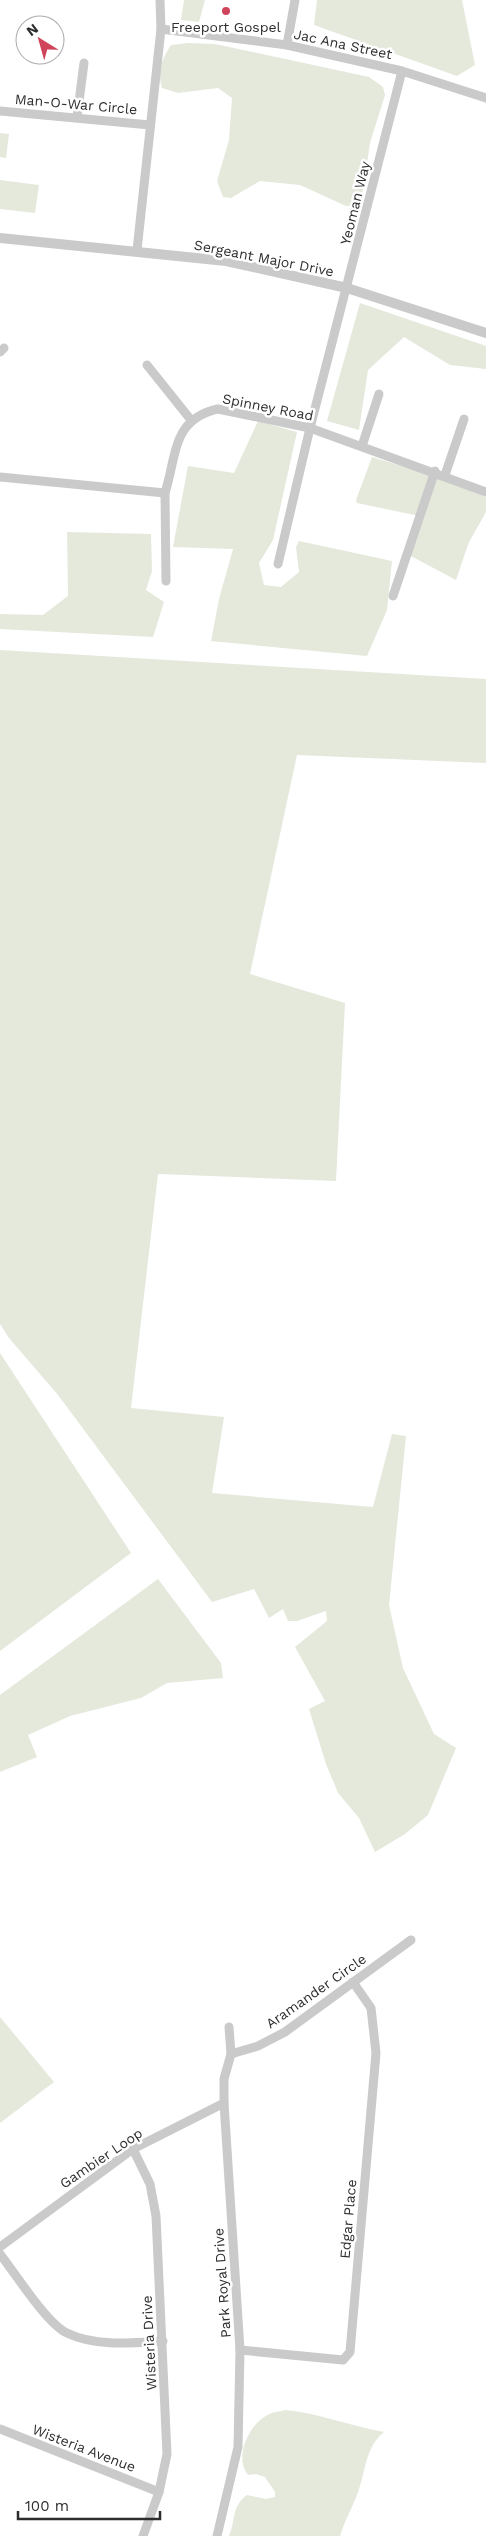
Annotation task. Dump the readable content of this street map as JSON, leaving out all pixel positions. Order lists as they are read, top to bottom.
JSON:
{
  "streets": {
    "street": [
      "Jac Ana Street",
      "Man-O-War Circle",
      "Yeoman Way",
      "Sergeant Major Drive",
      "Spinney Road",
      "Aramander Circle",
      "Gambier Loop",
      "Edgar Place",
      "Park Royal Drive",
      "Wisteria Drive",
      "Wisteria Avenue"
    ]
  },
  "crossings": [
    ["Jac Ana Street", "Man-O-War Circle"],
    ["Jac Ana Street", "Yeoman Way"],
    ["Man-O-War Circle", "Sergeant Major Drive"],
    ["Yeoman Way", "Sergeant Major Drive"],
    ["Yeoman Way", "Spinney Road"],
    ["Aramander Circle", "Edgar Place"],
    ["Aramander Circle", "Park Royal Drive"],
    ["Gambier Loop", "Park Royal Drive"],
    ["Gambier Loop", "Wisteria Drive"],
    ["Edgar Place", "Park Royal Drive"],
    ["Wisteria Drive", "Wisteria Avenue"]
  ],
  "places": ["Freeport Gospel"],
  "scale_bar": "100 m",
  "north": "top left"
}
